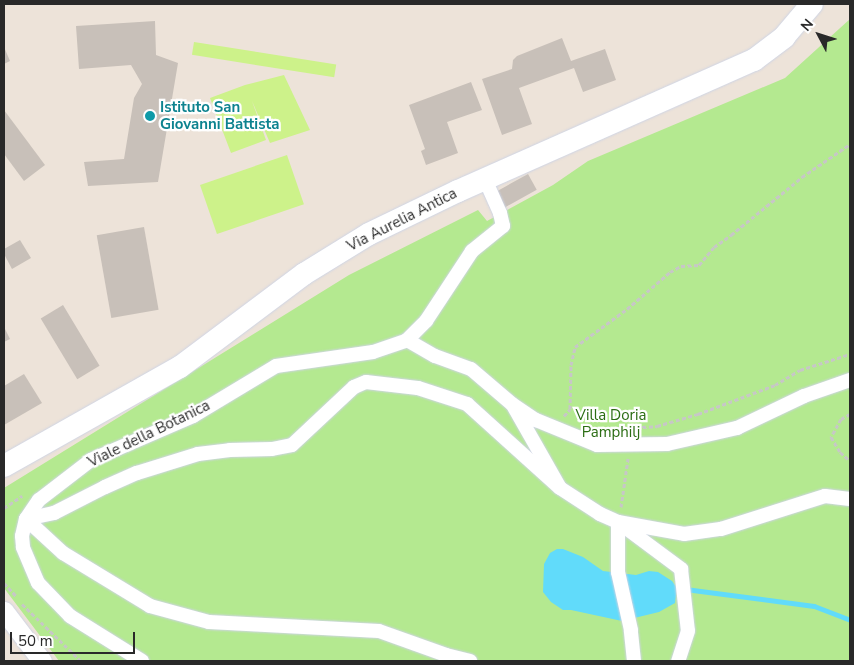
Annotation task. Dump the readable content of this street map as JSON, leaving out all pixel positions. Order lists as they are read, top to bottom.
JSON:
{
  "streets": {
    "street": ["Via Aurelia Antica", "Viale della Botanica"]
  },
  "parks": ["Villa Doria Pamphilj"],
  "places": ["Istituto San Giovanni Battista"],
  "scale_bar": "50 m",
  "north": "top left"
}
